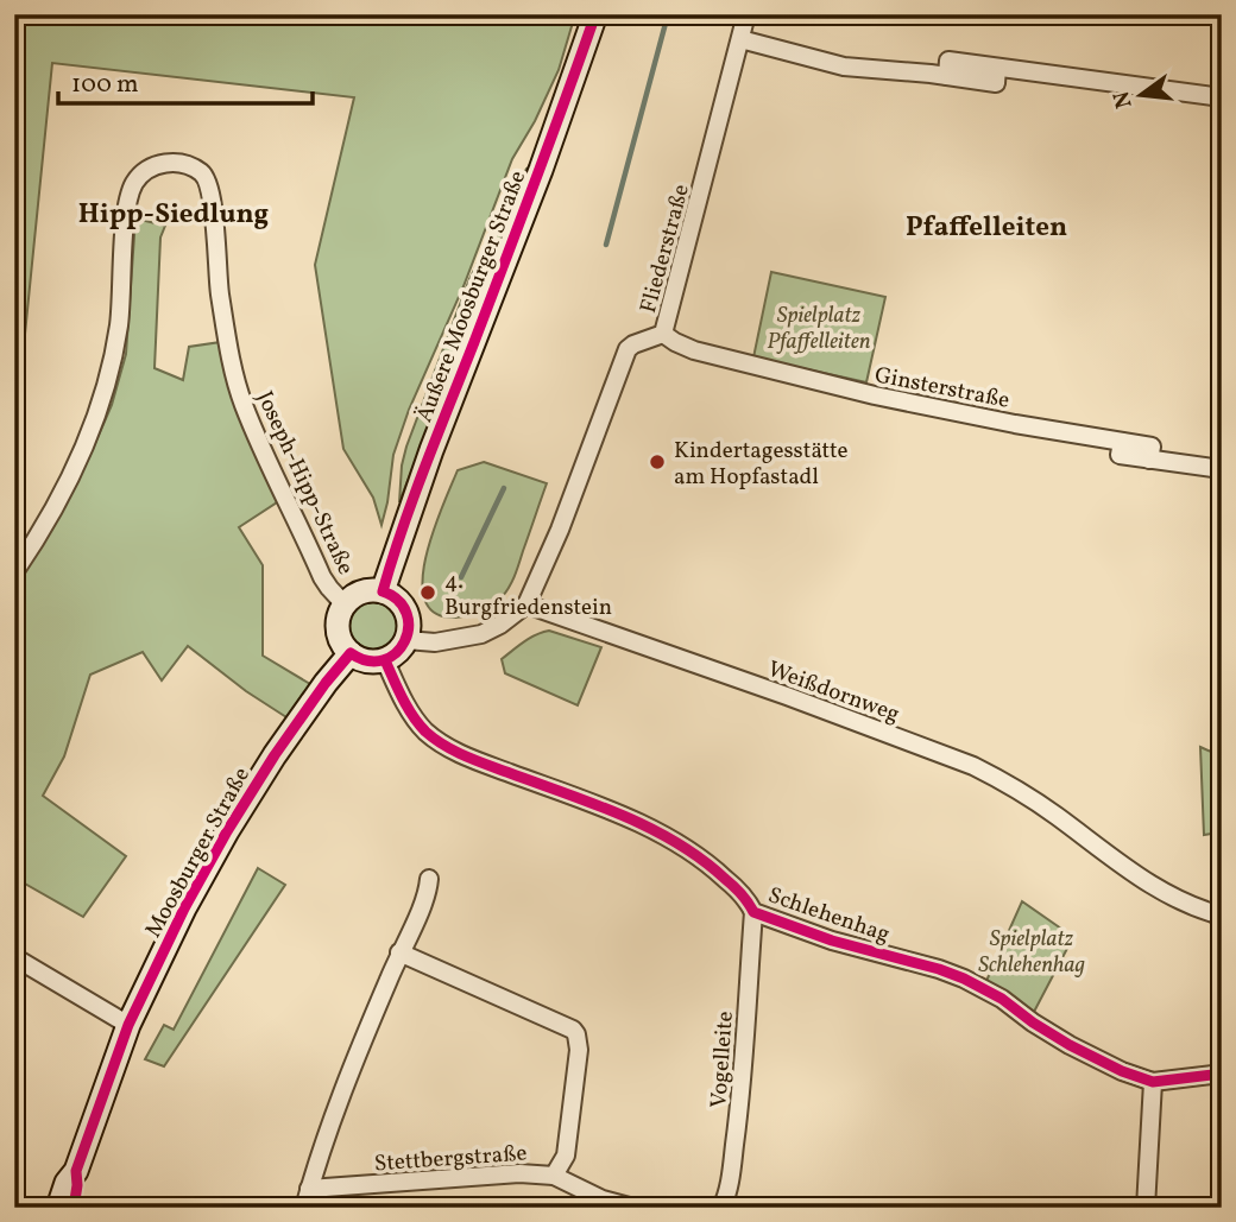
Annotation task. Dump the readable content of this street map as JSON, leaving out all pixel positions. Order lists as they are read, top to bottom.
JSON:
{
  "streets": {
    "street": [
      "Fliederstraße",
      "Äußere Moosburger Straße",
      "Ginsterstraße",
      "Joseph-Hipp-Straße",
      "Weißdornweg",
      "Moosburger Straße",
      "Schlehenhag",
      "Vogelleite",
      "Stettbergstraße"
    ]
  },
  "crossings": [
    ["Fliederstraße", "Ginsterstraße"],
    ["Fliederstraße", "Weißdornweg"],
    ["Äußere Moosburger Straße", "Joseph-Hipp-Straße"],
    ["Äußere Moosburger Straße", "Moosburger Straße"],
    ["Äußere Moosburger Straße", "Schlehenhag"],
    ["Joseph-Hipp-Straße", "Moosburger Straße"],
    ["Joseph-Hipp-Straße", "Schlehenhag"],
    ["Moosburger Straße", "Schlehenhag"],
    ["Schlehenhag", "Vogelleite"]
  ],
  "districts": ["Hipp-Siedlung", "Pfaffelleiten"],
  "parks": ["Spielplatz Pfaffelleiten", "Spielplatz Schlehenhag"],
  "places": ["Kindertagesstätte am Hopfastadl", "4. Burgfriedenstein"],
  "scale_bar": "100 m",
  "north": "left"
}
